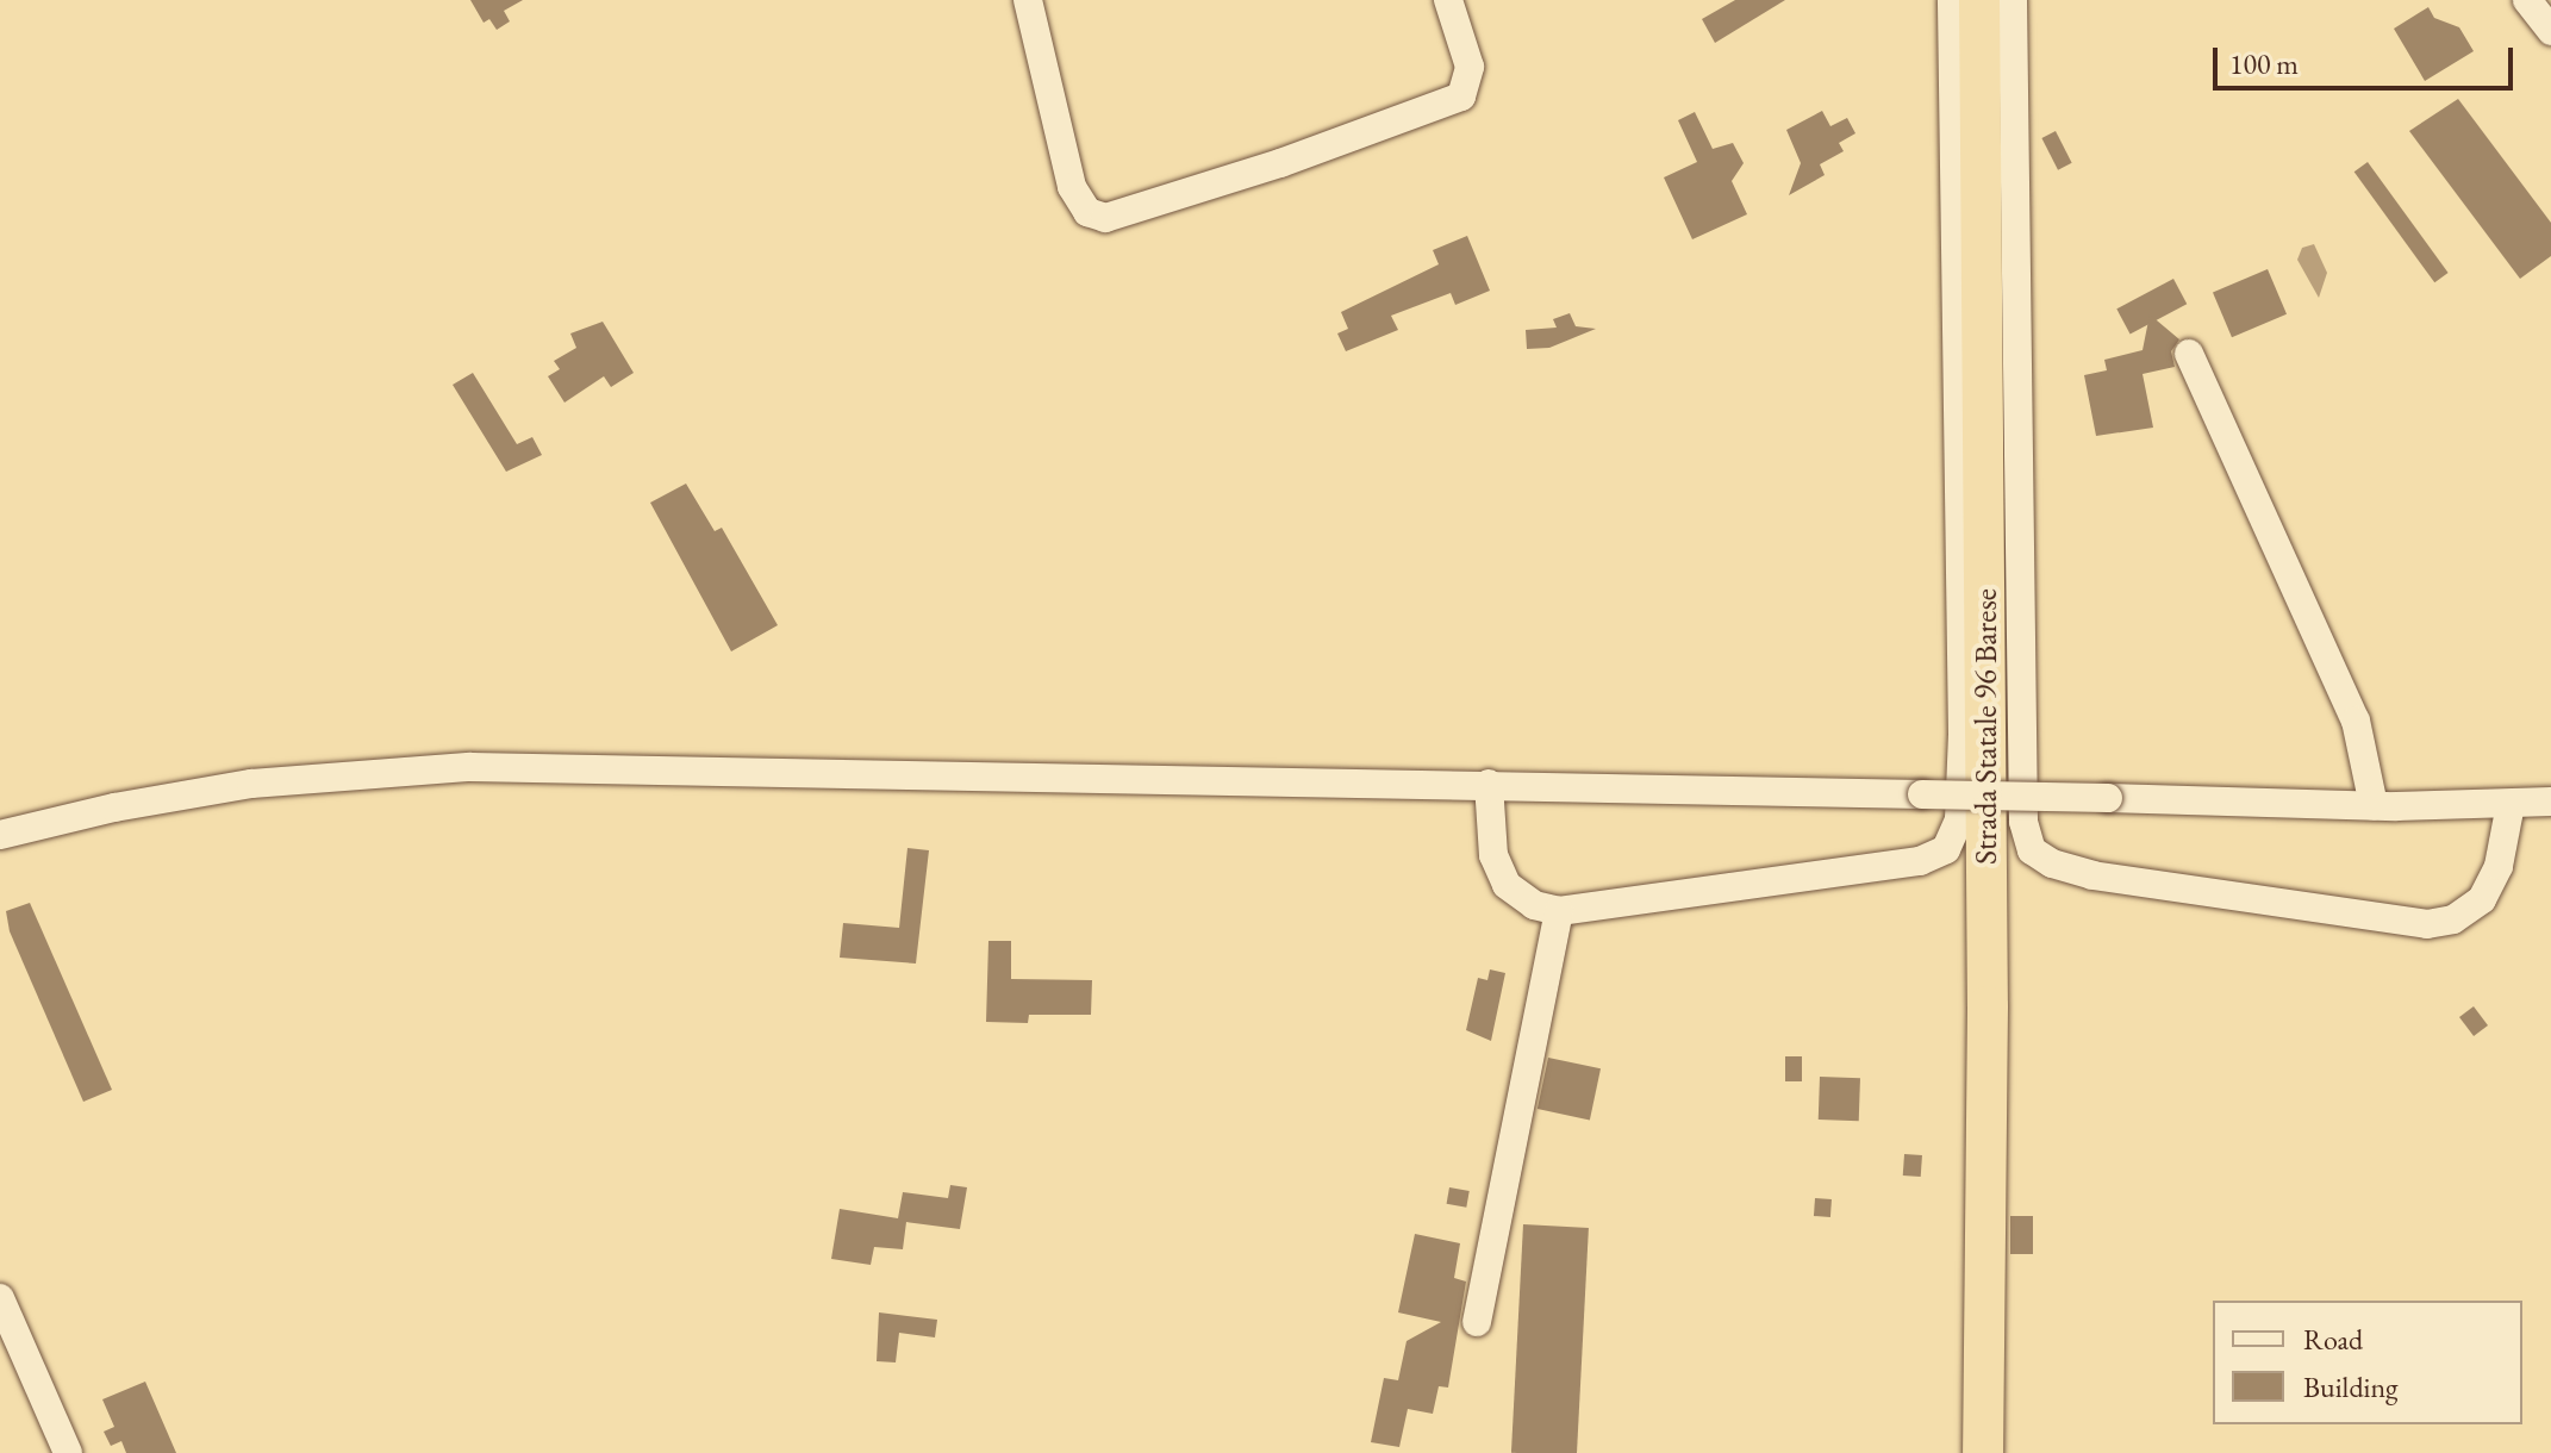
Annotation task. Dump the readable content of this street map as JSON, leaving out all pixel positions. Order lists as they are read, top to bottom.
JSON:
{
  "streets": {
    "highway": ["Strada Statale 96 Barese"]
  },
  "legend": ["Road", "Building"],
  "scale_bar": "100 m"
}
